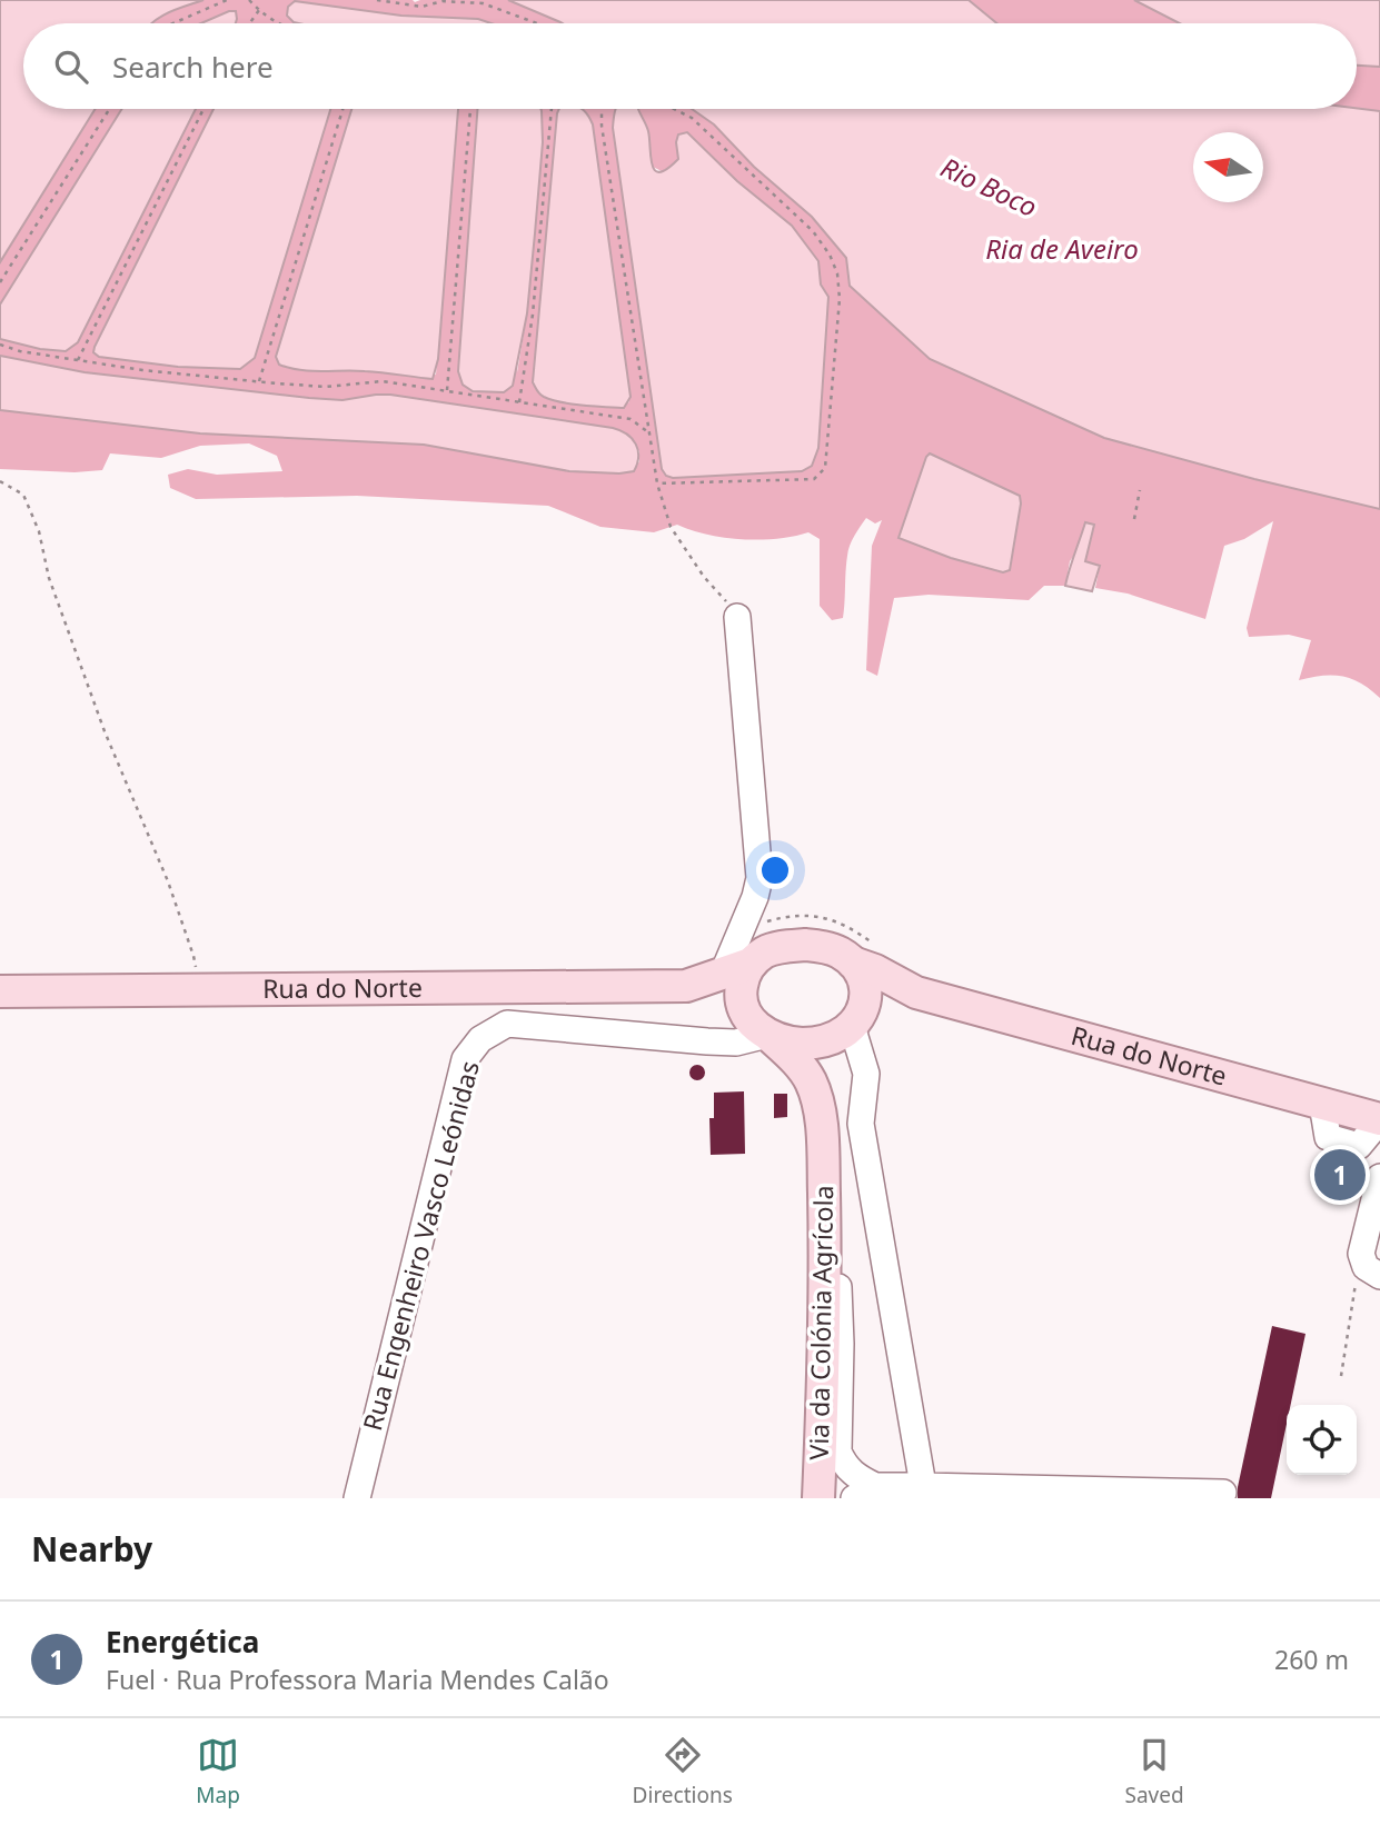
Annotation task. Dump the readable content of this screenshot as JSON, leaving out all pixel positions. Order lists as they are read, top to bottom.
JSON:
{
  "streets": {
    "main road": ["Rua do Norte", "Via da Colónia Agrícola"],
    "street": ["Rua Engenheiro Vasco Leónidas"]
  },
  "crossings": [
    ["Rua do Norte", "Rua Engenheiro Vasco Leónidas"],
    ["Rua do Norte", "Via da Colónia Agrícola"],
    ["Rua Engenheiro Vasco Leónidas", "Via da Colónia Agrícola"]
  ],
  "water": ["Rio Boco", "Ria de Aveiro"],
  "north": "left",
  "page": {
    "search": "Search here",
    "pins": "1",
    "heading": "Nearby",
    "list": [
      {
        "mark": "1",
        "name": "Energética",
        "note": "Fuel · Rua Professora Maria Mendes Calão",
        "value": "260 m"
      }
    ],
    "nav": ["Map", "Directions", "Saved"]
  }
}
